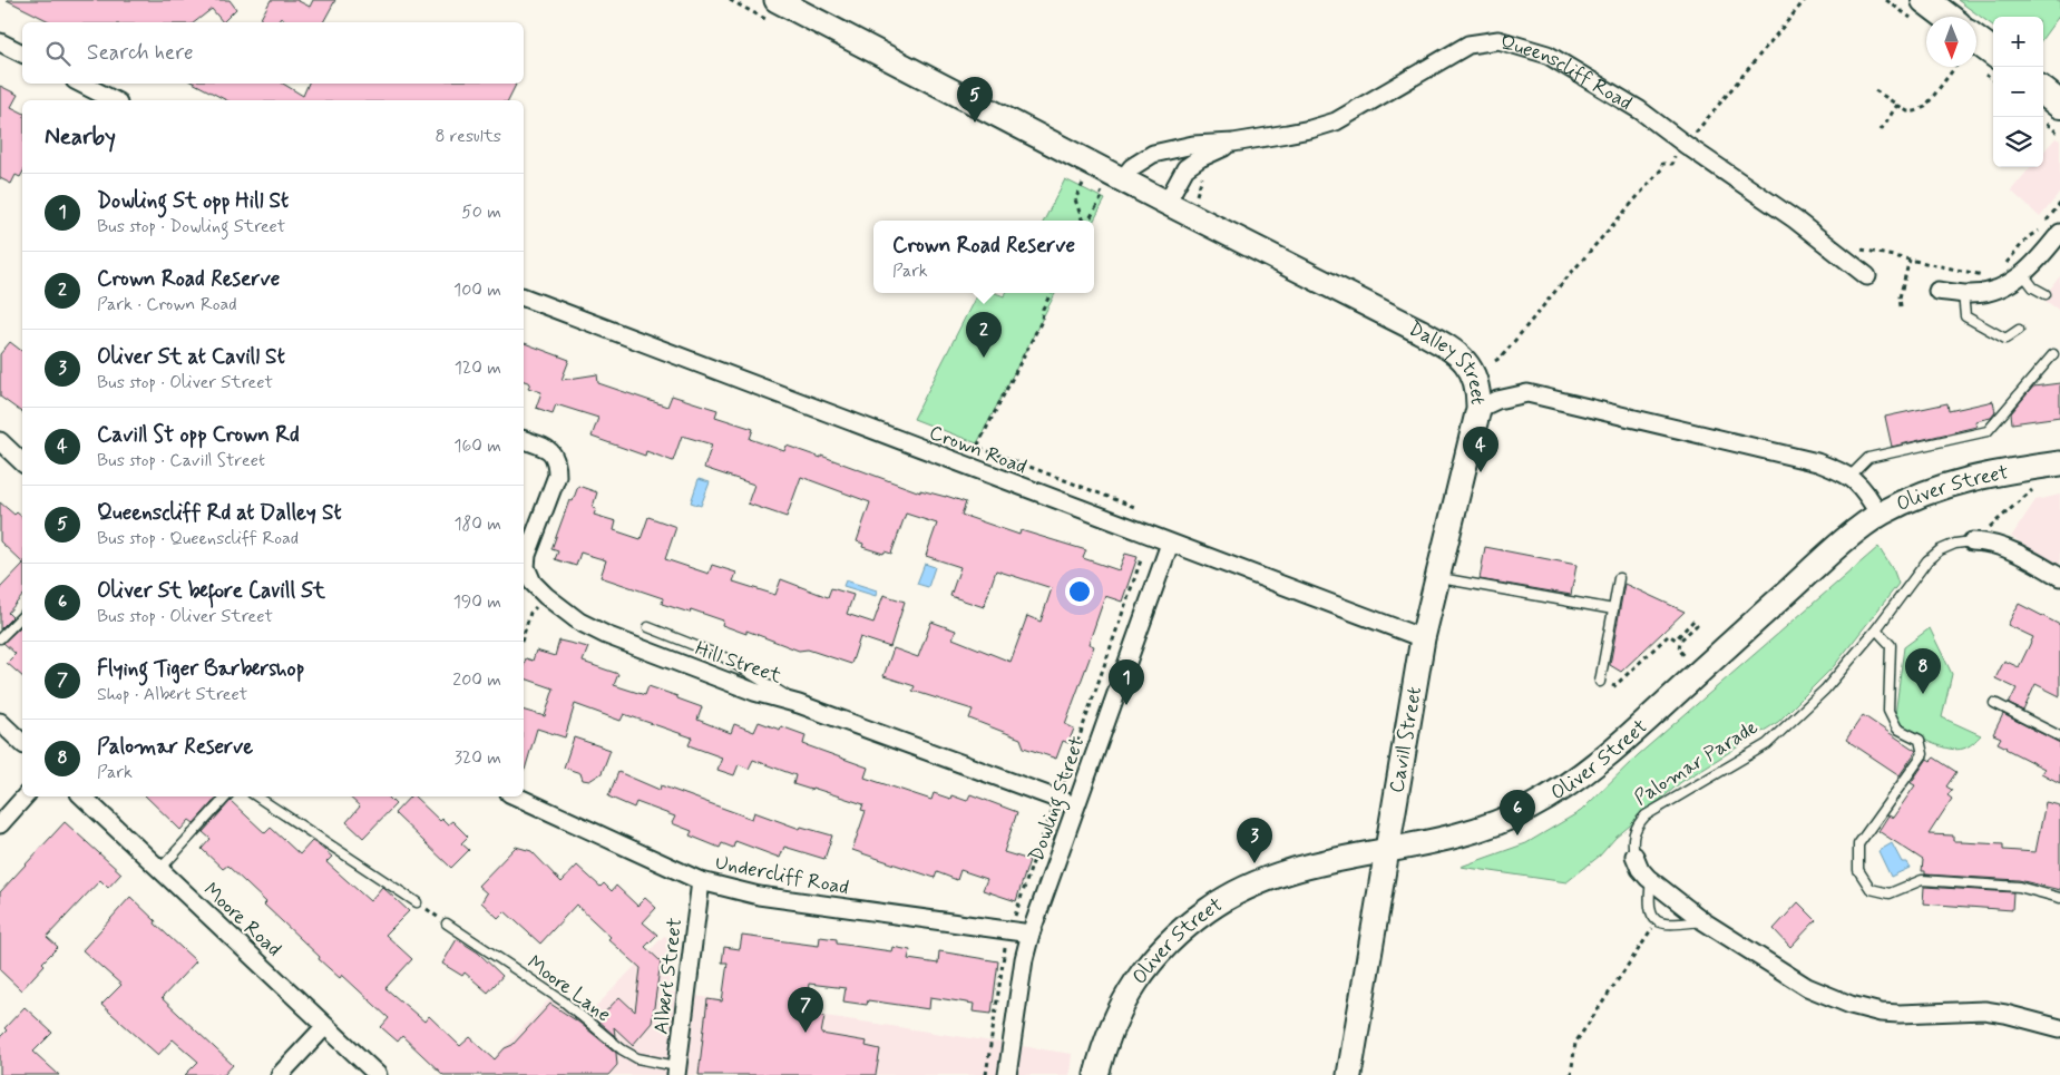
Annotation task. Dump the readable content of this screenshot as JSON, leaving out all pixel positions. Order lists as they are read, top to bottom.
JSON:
{
  "streets": {
    "main road": ["Dalley Street", "Oliver Street", "Cavill Street"],
    "street": [
      "Queenscliff Road",
      "Crown Road",
      "Hill Street",
      "Palomar Parade",
      "Dowling Street",
      "Undercliff Road",
      "Moore Road",
      "Albert Street"
    ],
    "lane": ["Moore Lane"]
  },
  "crossings": [
    ["Queenscliff Road", "Dalley Street"],
    ["Dalley Street", "Oliver Street"],
    ["Dalley Street", "Cavill Street"],
    ["Crown Road", "Cavill Street"],
    ["Crown Road", "Dowling Street"],
    ["Oliver Street", "Cavill Street"],
    ["Hill Street", "Dowling Street"],
    ["Dowling Street", "Undercliff Road"],
    ["Undercliff Road", "Albert Street"],
    ["Albert Street", "Moore Lane"]
  ],
  "north": "bottom",
  "page": {
    "map_buttons": ["+", "−"],
    "search": "Search here",
    "pins": [
      "5",
      "2",
      "4",
      "8",
      "1",
      "6",
      "3",
      "7"
    ],
    "heading": ["Nearby", "8 results"],
    "list": [
      {
        "mark": "1",
        "name": "Dowling St opp Hill St",
        "note": "Bus stop · Dowling Street",
        "value": "50 m"
      },
      {
        "mark": "2",
        "name": "Crown Road Reserve",
        "note": "Park · Crown Road",
        "value": "100 m"
      },
      {
        "mark": "3",
        "name": "Oliver St at Cavill St",
        "note": "Bus stop · Oliver Street",
        "value": "120 m"
      },
      {
        "mark": "4",
        "name": "Cavill St opp Crown Rd",
        "note": "Bus stop · Cavill Street",
        "value": "160 m"
      },
      {
        "mark": "5",
        "name": "Queenscliff Rd at Dalley St",
        "note": "Bus stop · Queenscliff Road",
        "value": "180 m"
      },
      {
        "mark": "6",
        "name": "Oliver St before Cavill St",
        "note": "Bus stop · Oliver Street",
        "value": "190 m"
      },
      {
        "mark": "7",
        "name": "Flying Tiger Barbershop",
        "note": "Shop · Albert Street",
        "value": "200 m"
      },
      {
        "mark": "8",
        "name": "Palomar Reserve",
        "note": "Park",
        "value": "320 m"
      }
    ],
    "popup": ["Crown Road Reserve", "Park"]
  }
}
